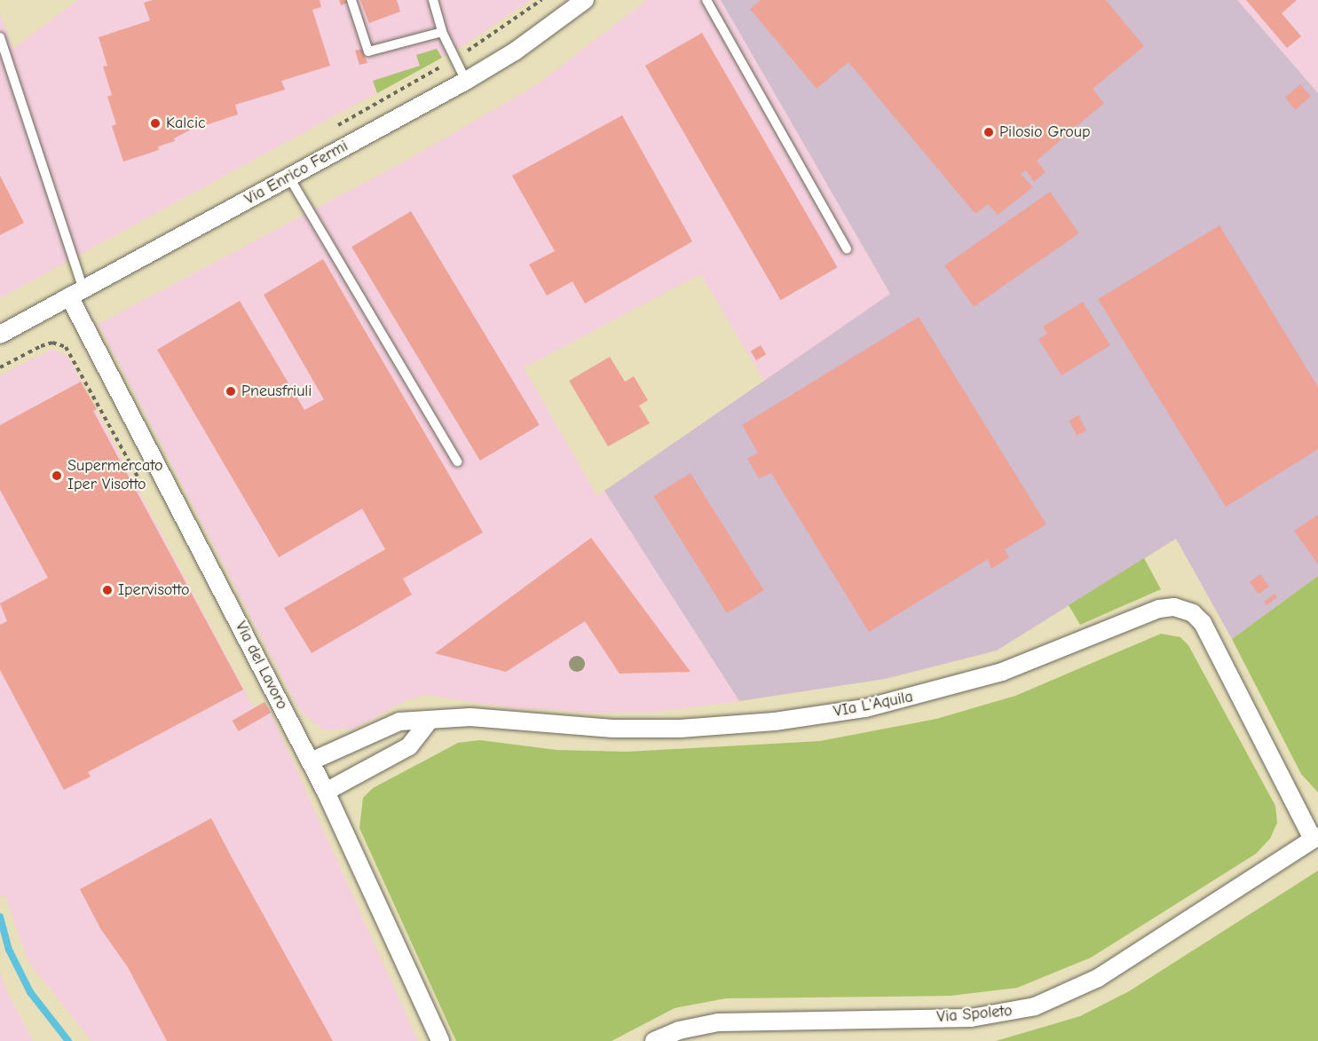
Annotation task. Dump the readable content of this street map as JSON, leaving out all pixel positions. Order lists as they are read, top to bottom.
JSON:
{
  "streets": {
    "street": [
      "Via Enrico Fermi",
      "Via del Lavoro",
      "VIa L'Aquila",
      "Via Spoleto"
    ]
  },
  "crossings": [
    ["Via Enrico Fermi", "Via del Lavoro"],
    ["Via del Lavoro", "VIa L'Aquila"],
    ["VIa L'Aquila", "Via Spoleto"]
  ],
  "places": [
    "Kalcic",
    "Pilosio Group",
    "Pneusfriuli",
    "Supermercato Iper Visotto",
    "Ipervisotto"
  ]
}
